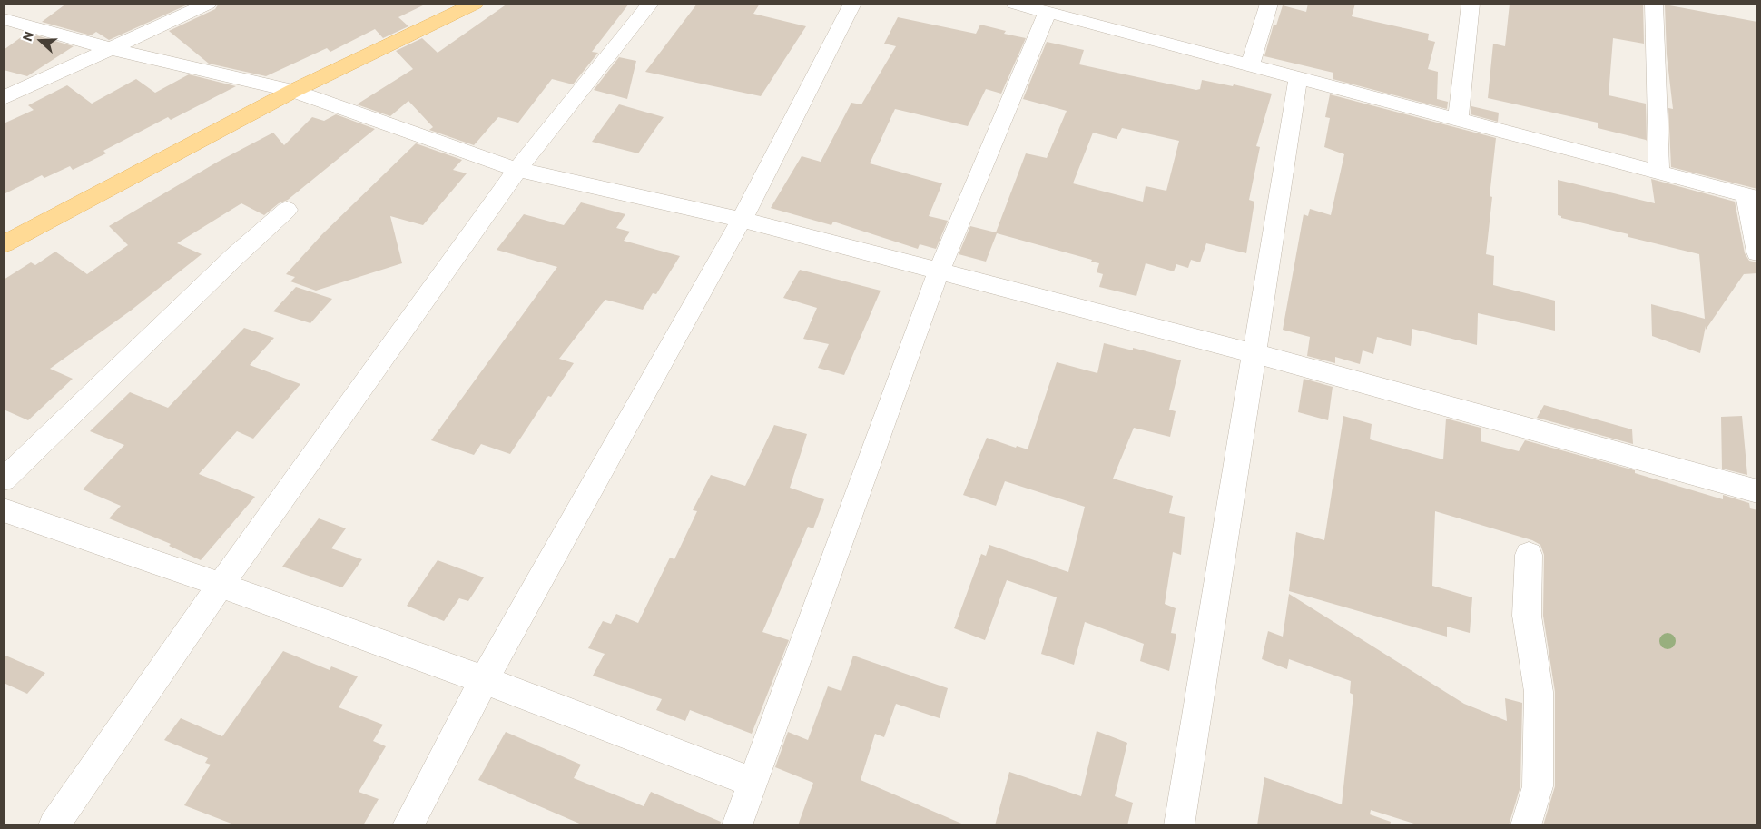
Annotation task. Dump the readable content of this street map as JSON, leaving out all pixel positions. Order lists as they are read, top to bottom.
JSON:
{
  "north": "left"
}
